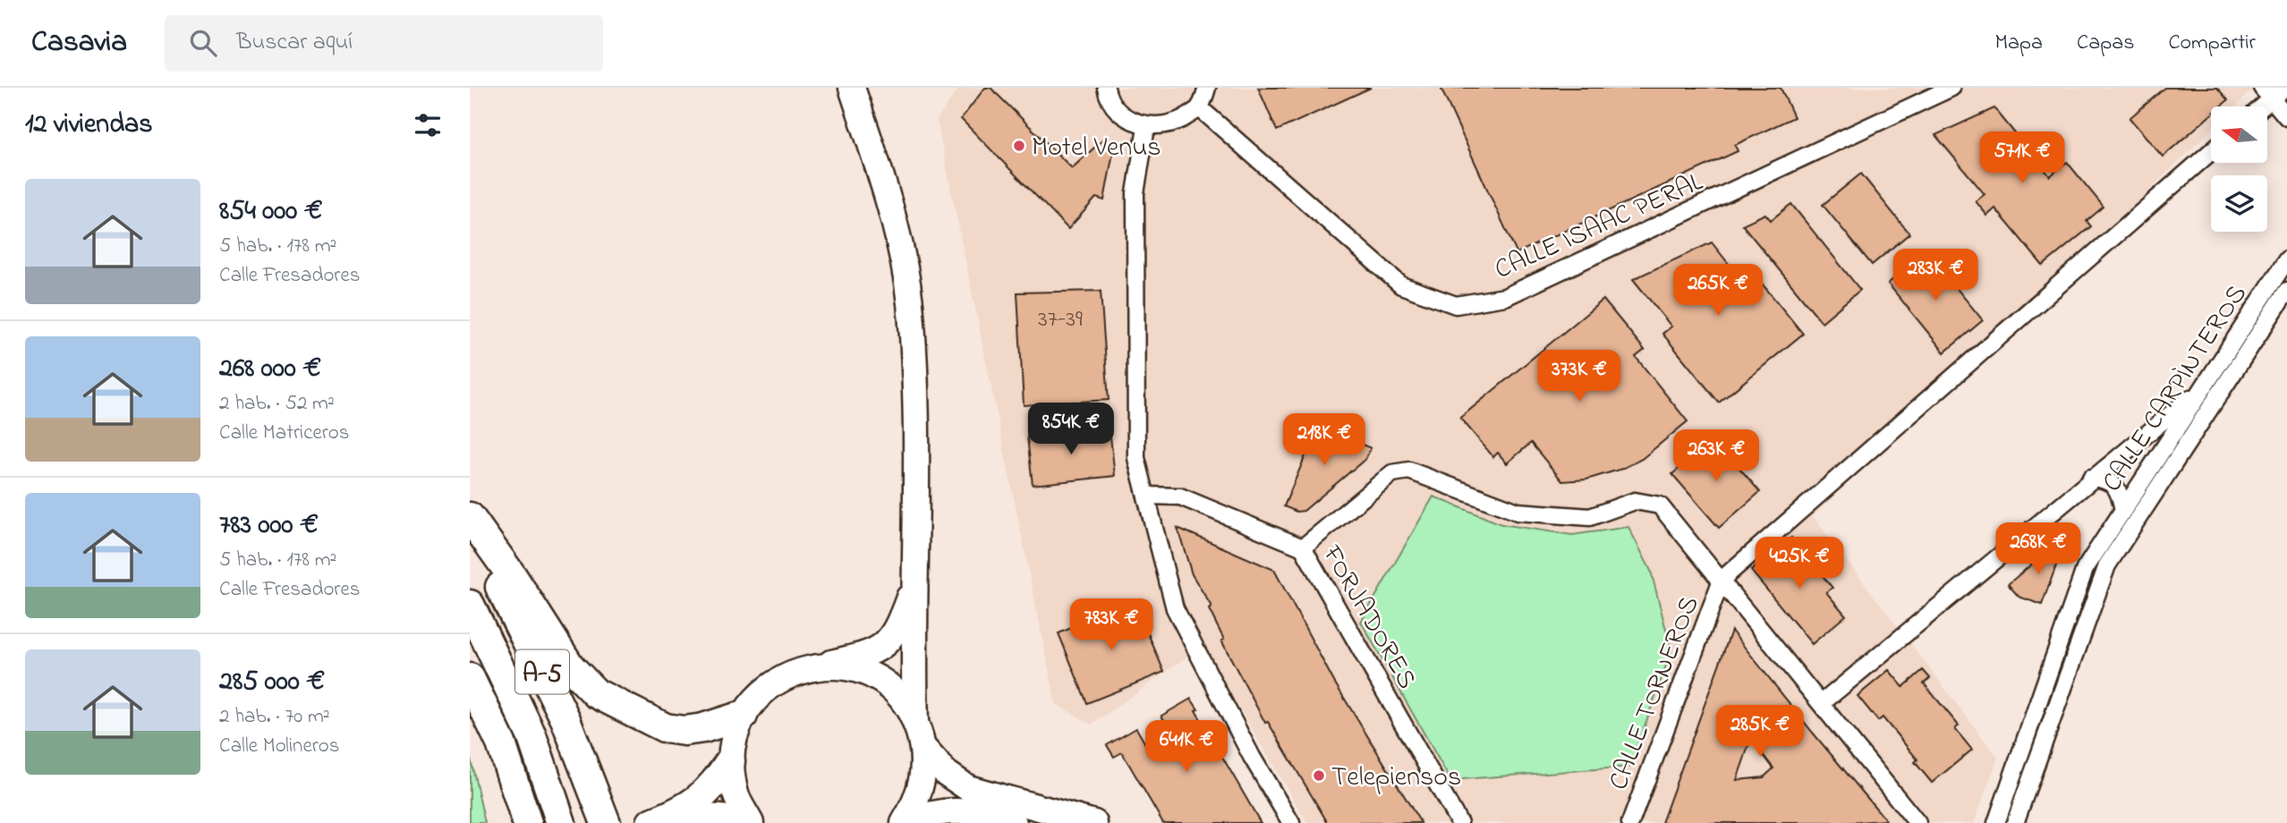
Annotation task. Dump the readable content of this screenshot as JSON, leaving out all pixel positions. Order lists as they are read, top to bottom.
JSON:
{
  "streets": {
    "highway": ["A-5"],
    "street": [
      "CALLE ISAAC PERAL",
      "CALLE CARPÌNTEROS",
      "FORJADORES",
      "CALLE TORNEROS"
    ]
  },
  "places": ["Motel Venus", "Telepiensos"],
  "house_numbers": ["37-39"],
  "north": "left",
  "page": {
    "header": "Casavia",
    "search": "Buscar aquí",
    "nav": ["Mapa", "Capas", "Compartir"],
    "heading": "12 viviendas",
    "price": [
      "571K €",
      "283K €",
      "265K €",
      "373K €",
      "854K €",
      "218K €",
      "263K €",
      "268K €",
      "425K €",
      "783K €",
      "285K €",
      "641K €"
    ],
    "list": [
      {
        "name": "854 000 €",
        "note": "5 hab. · 178 m² · Calle Fresadores"
      },
      {
        "name": "268 000 €",
        "note": "2 hab. · 52 m² · Calle Matriceros"
      },
      {
        "name": "783 000 €",
        "note": "5 hab. · 178 m² · Calle Fresadores"
      },
      {
        "name": "285 000 €",
        "note": "2 hab. · 70 m² · Calle Molineros"
      }
    ]
  }
}
